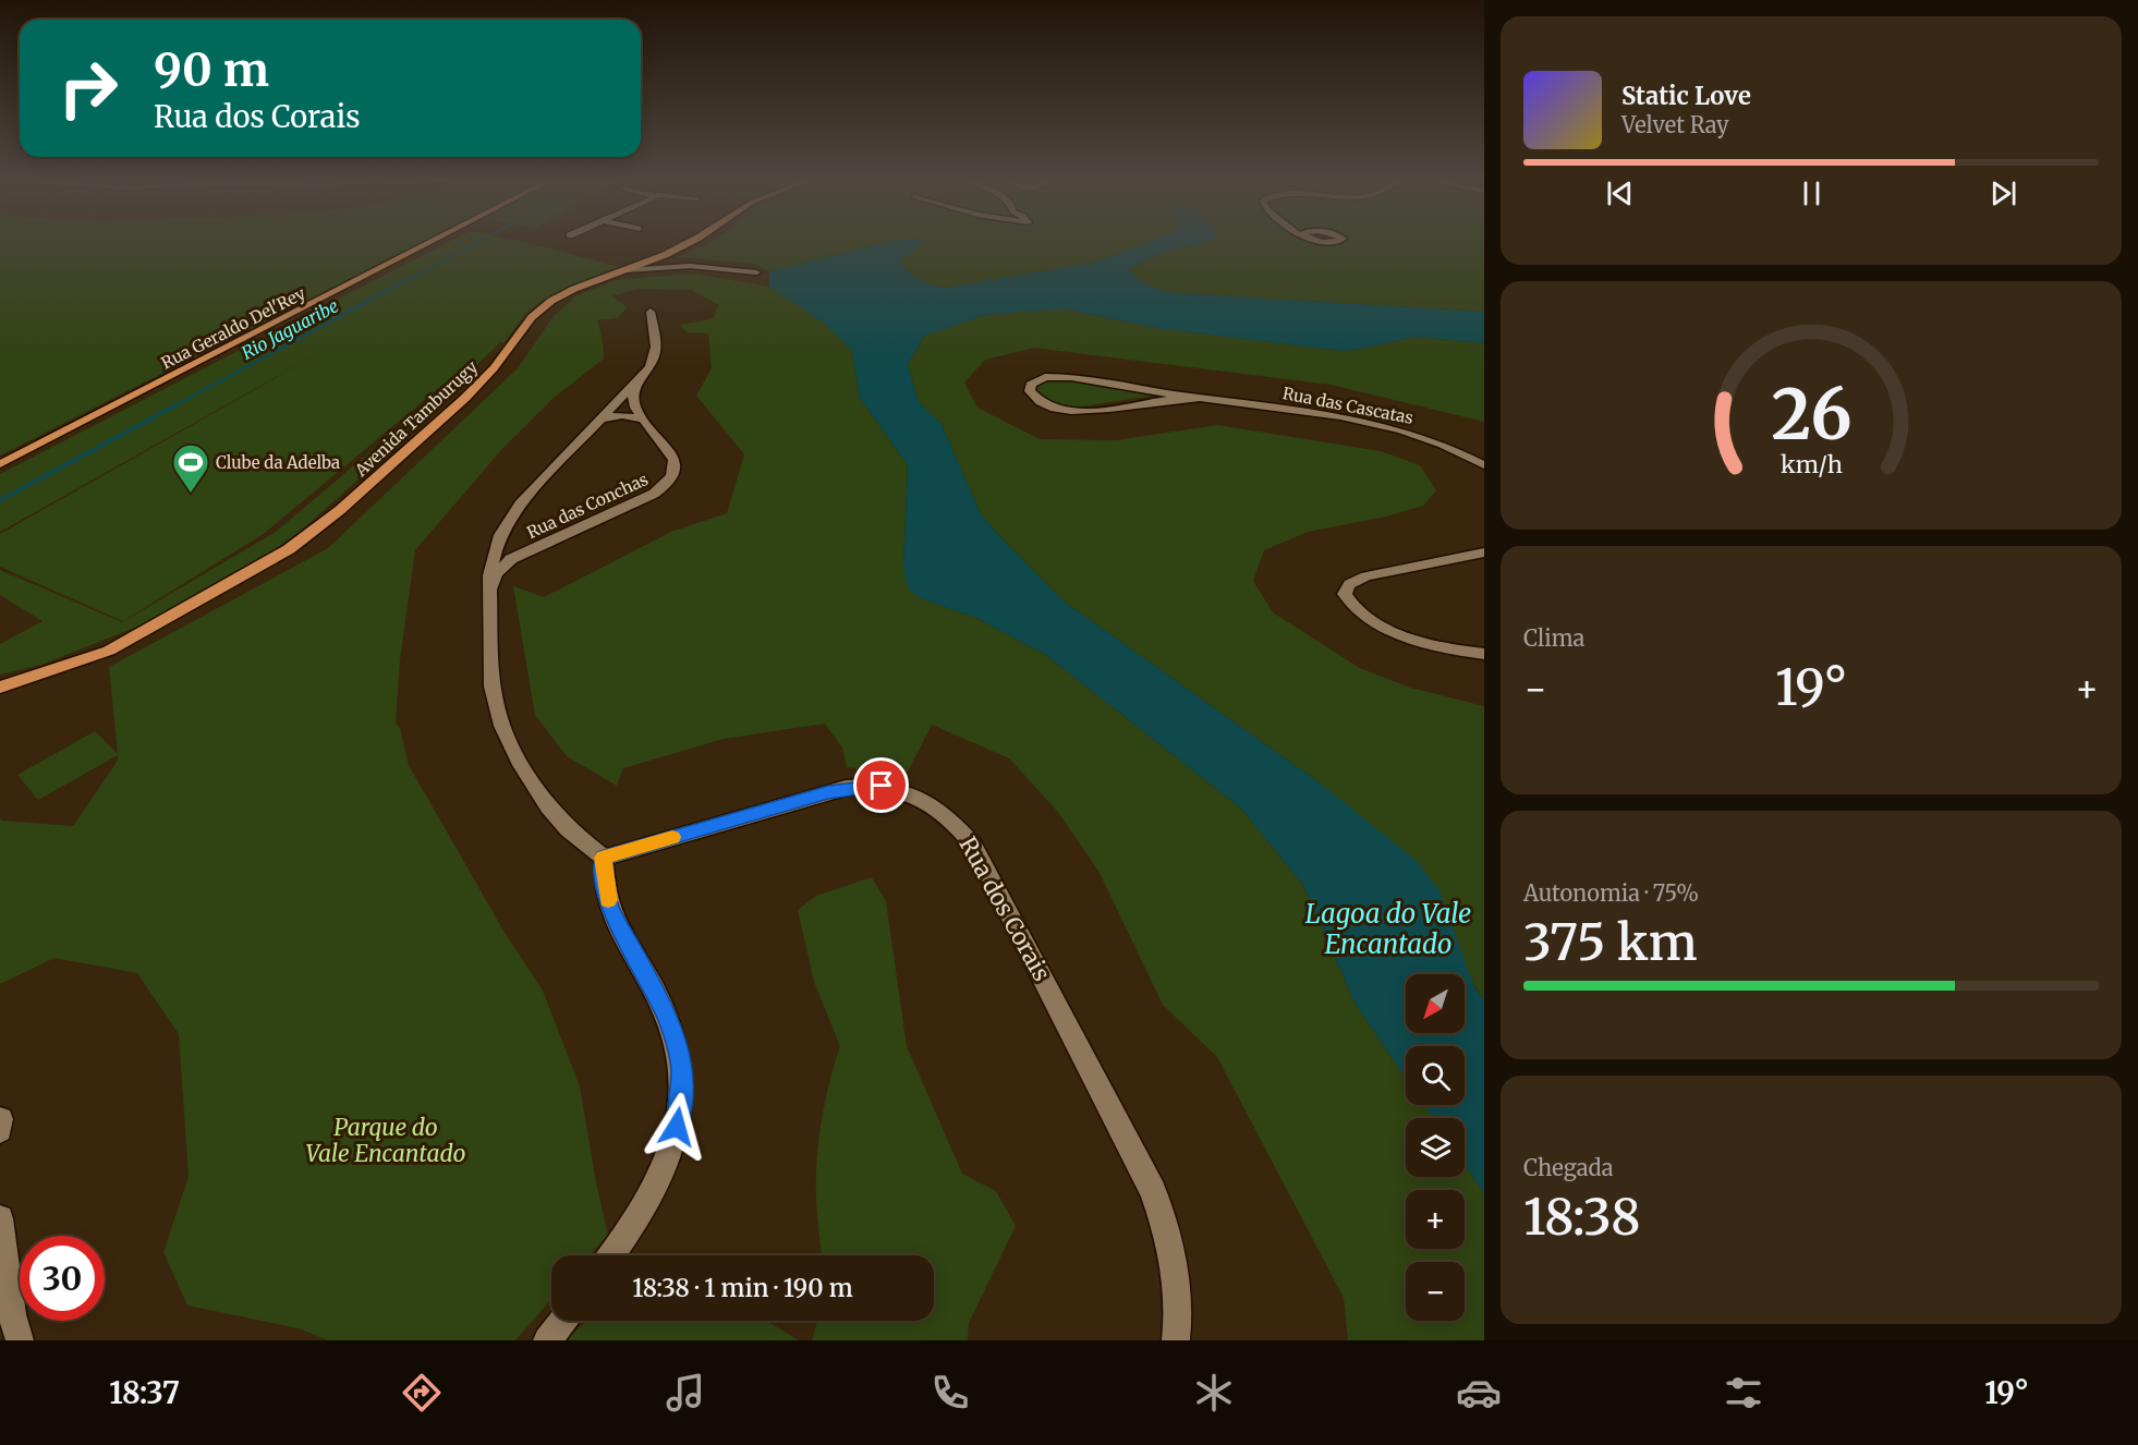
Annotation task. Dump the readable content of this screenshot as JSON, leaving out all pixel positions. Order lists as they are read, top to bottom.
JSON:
{
  "streets": {
    "main road": ["Rua Geraldo Del'Rey", "Avenida Tamburugy"],
    "street": ["Rua das Cascatas", "Rua das Conchas", "Rua dos Corais"]
  },
  "water": ["Rio Jaguaribe", "Lagoa do Vale Encantado"],
  "parks": ["Parque do Vale Encantado"],
  "places": {
    "sports": ["Clube da Adelba"]
  },
  "north": "bottom left",
  "page": {
    "turn": ["90 m", "Rua dos Corais"],
    "song": ["Static Love", "Velvet Ray"],
    "tile": [
      "Clima",
      ["Autonomia · 75%", "375 km"],
      ["Chegada", "18:38"]
    ],
    "heat": ["−", "19°", "+"],
    "map_buttons": ["+", "−"],
    "limit": "30",
    "trip": "18:38 · 1 min · 190 m",
    "tabs": ["18:37", "19°"],
    "gauge": ["26", "km/h"]
  }
}
